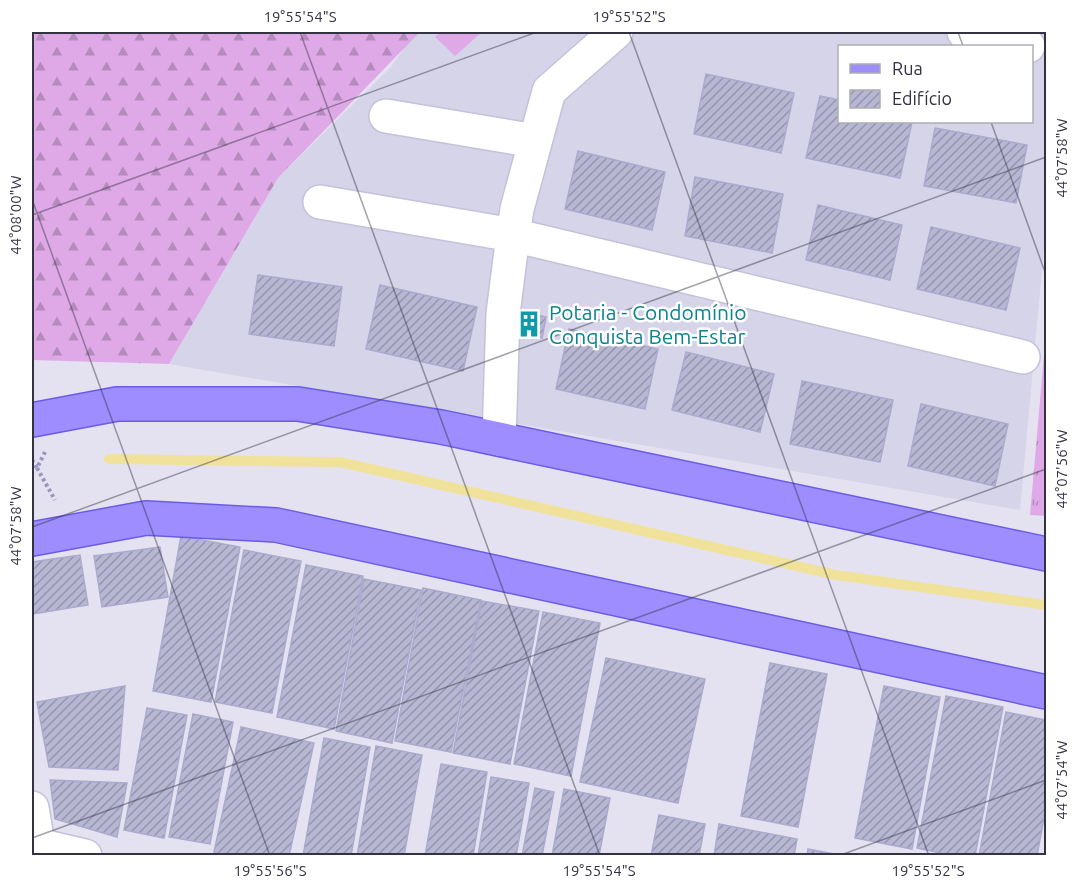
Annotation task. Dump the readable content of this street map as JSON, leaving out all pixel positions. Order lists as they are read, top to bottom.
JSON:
{
  "places": {
    "building": ["Potaria - Condomínio Conquista Bem-Estar"]
  },
  "legend": ["Rua", "Edifício"],
  "coordinates": [
    "19°55'54\"S",
    "19°55'52\"S",
    "44°07'58\"W",
    "44°08'00\"W",
    "44°07'56\"W",
    "44°07'54\"W",
    "19°55'56\"S"
  ]
}
